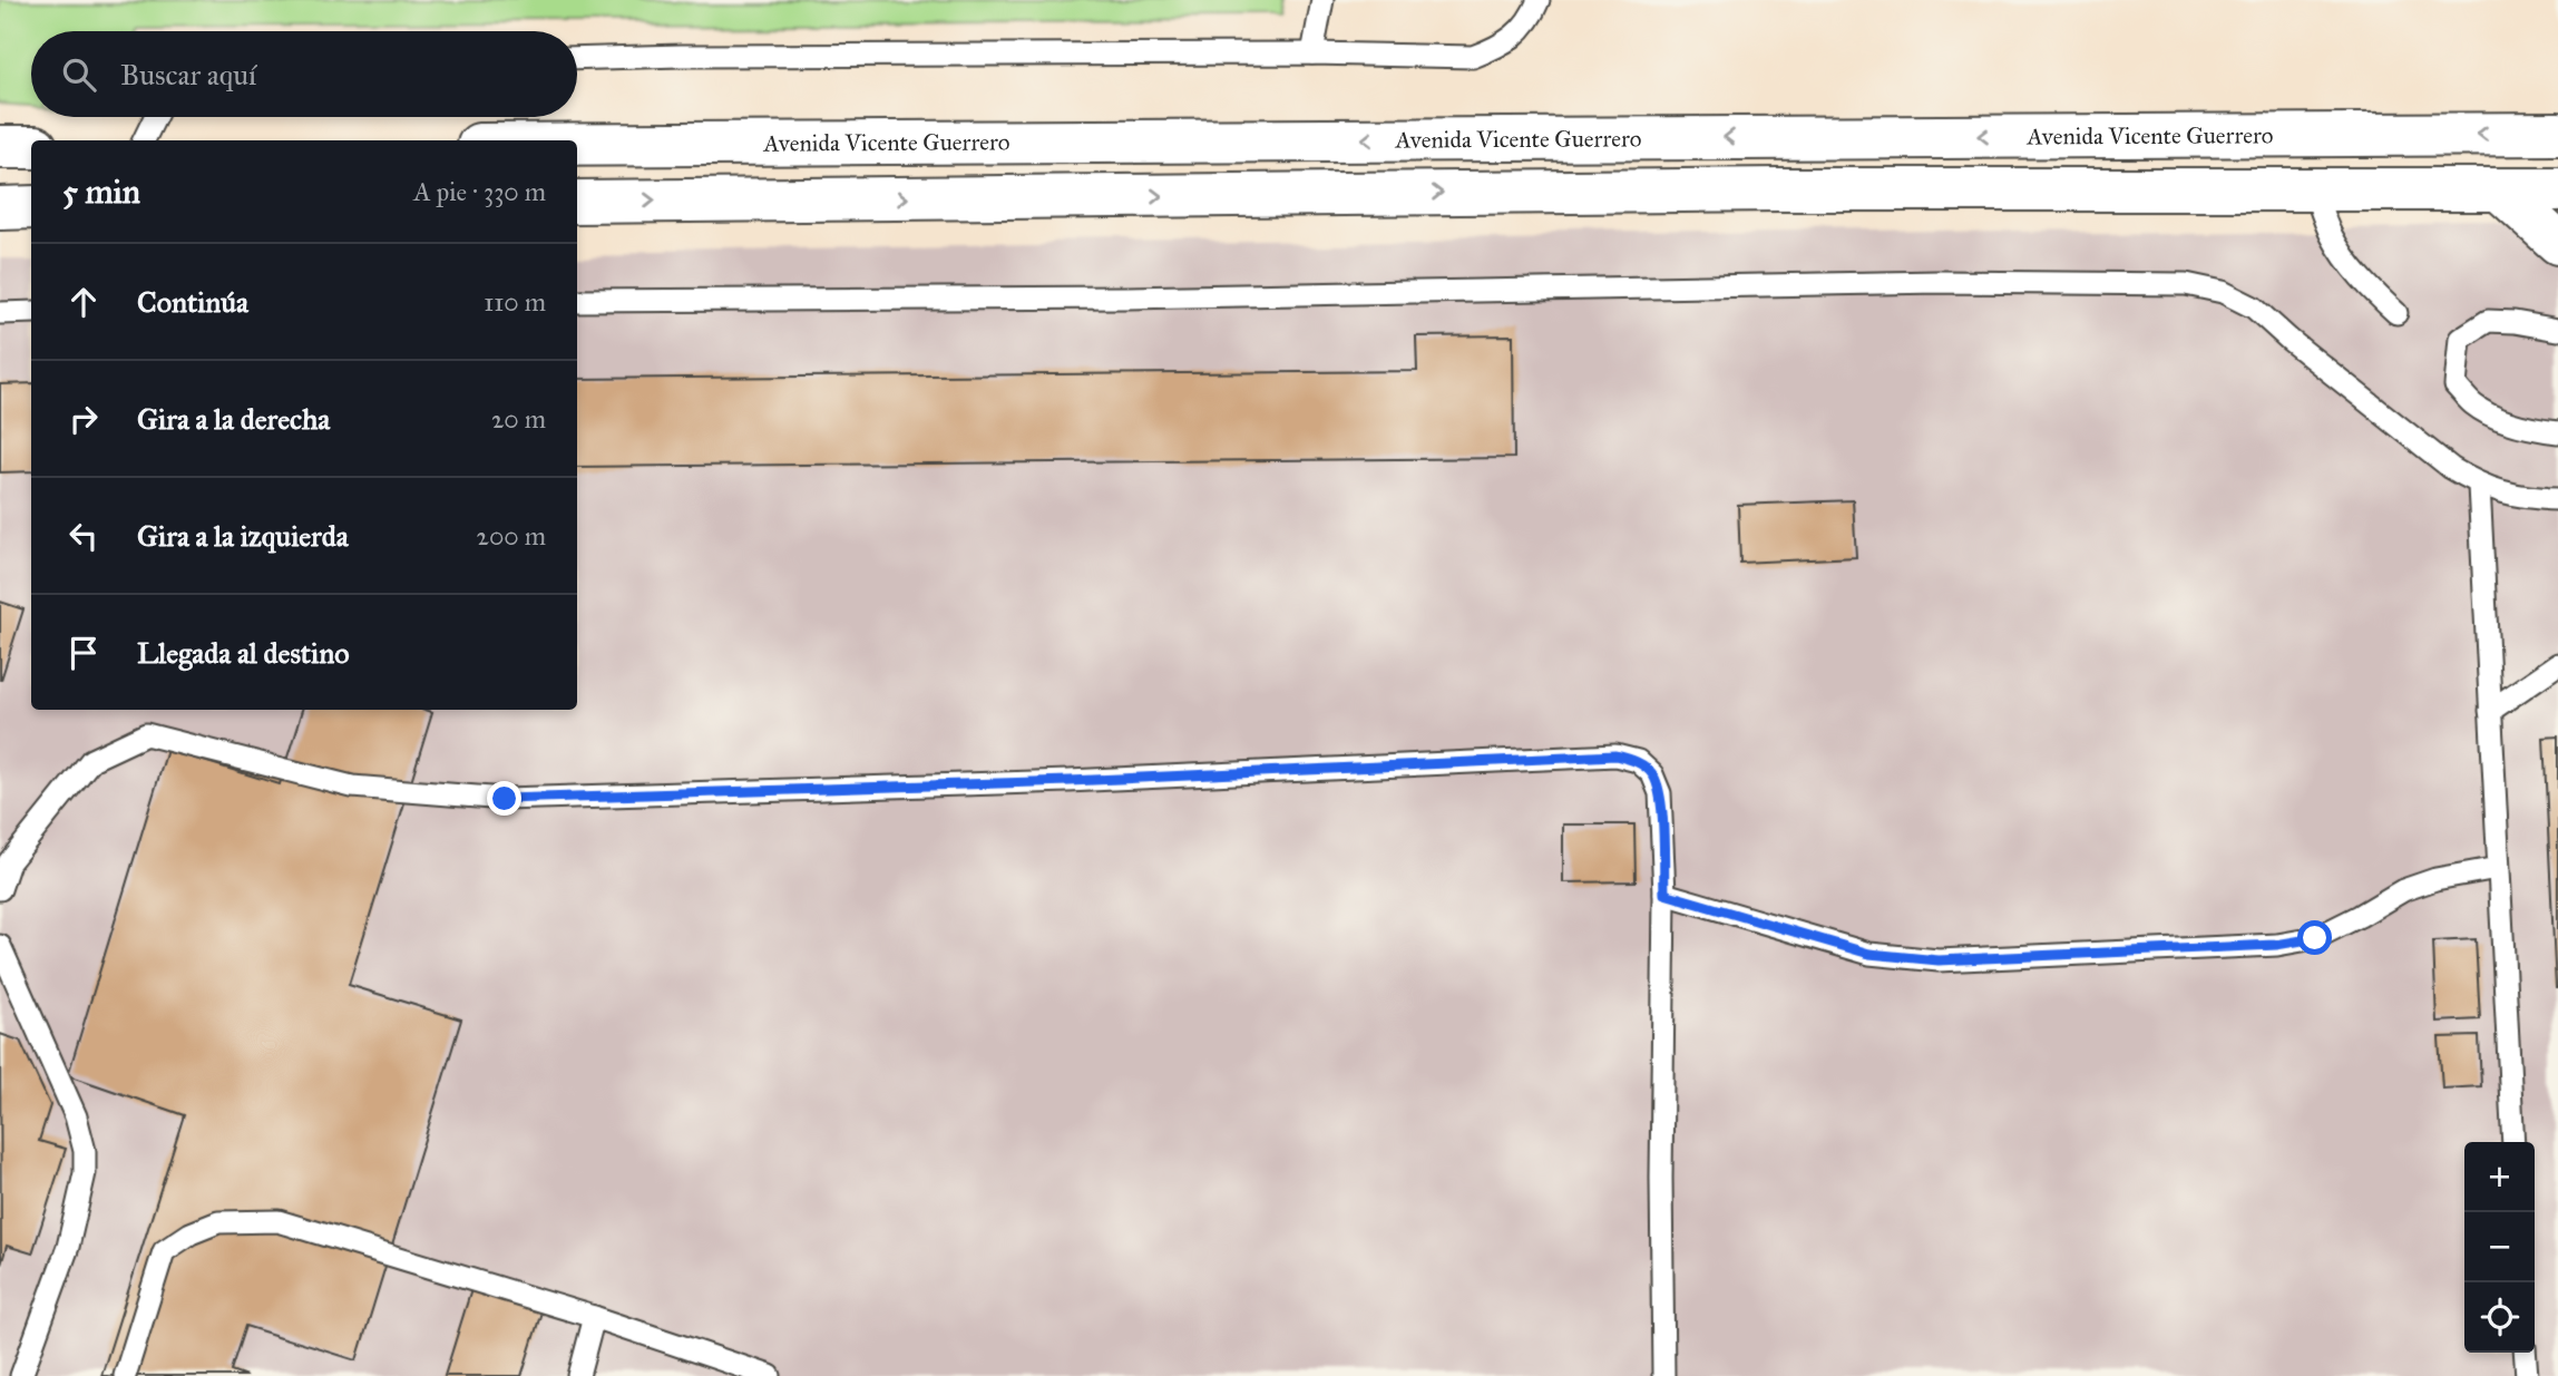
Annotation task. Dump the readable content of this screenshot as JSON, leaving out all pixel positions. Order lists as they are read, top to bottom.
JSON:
{
  "streets": {
    "main road": ["Avenida Vicente Guerrero"]
  },
  "page": {
    "search": "Buscar aquí",
    "heading": ["5 min", "A pie · 330 m"],
    "list": [
      ["Continúa", "110 m"],
      ["Gira a la derecha", "20 m"],
      ["Gira a la izquierda", "200 m"],
      "Llegada al destino"
    ],
    "map_buttons": ["+", "−"]
  }
}
